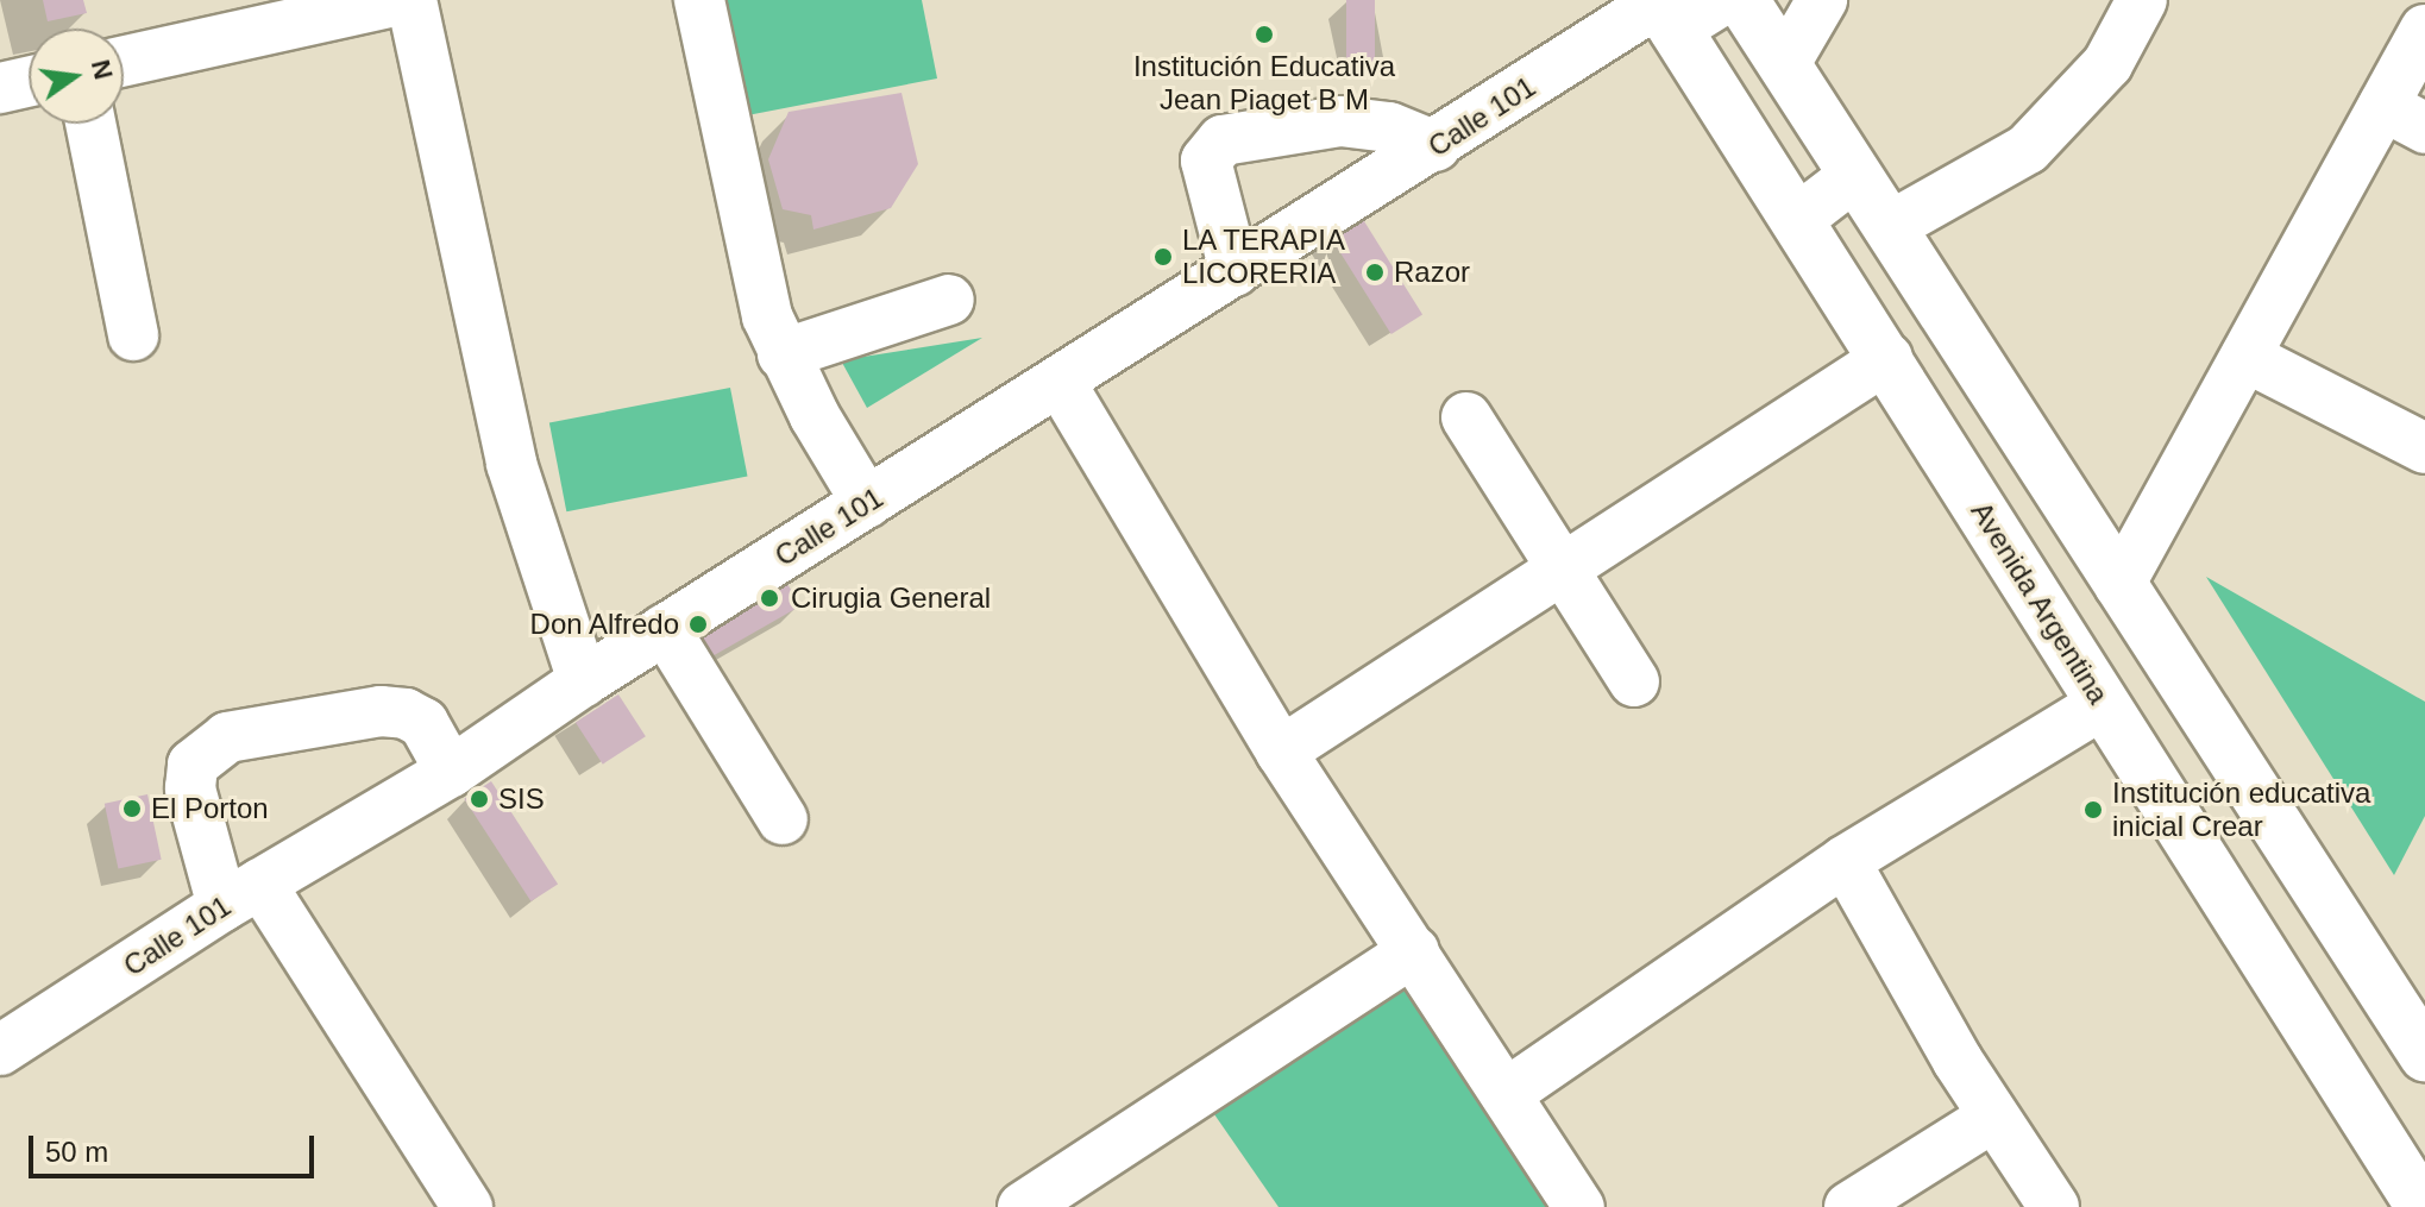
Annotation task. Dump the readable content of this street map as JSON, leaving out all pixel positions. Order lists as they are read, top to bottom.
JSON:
{
  "streets": {
    "main road": ["Avenida Argentina"],
    "street": ["Calle 101"]
  },
  "crossings": [
    ["Calle 101", "Avenida Argentina"]
  ],
  "places": [
    "Institución Educativa Jean Piaget B M",
    "LA TERAPIA LICORERIA",
    "Razor",
    "Cirugia General",
    "Don Alfredo",
    "SIS",
    "El Porton",
    "Institución educativa inicial Crear"
  ],
  "scale_bar": "50 m",
  "north": "right"
}
